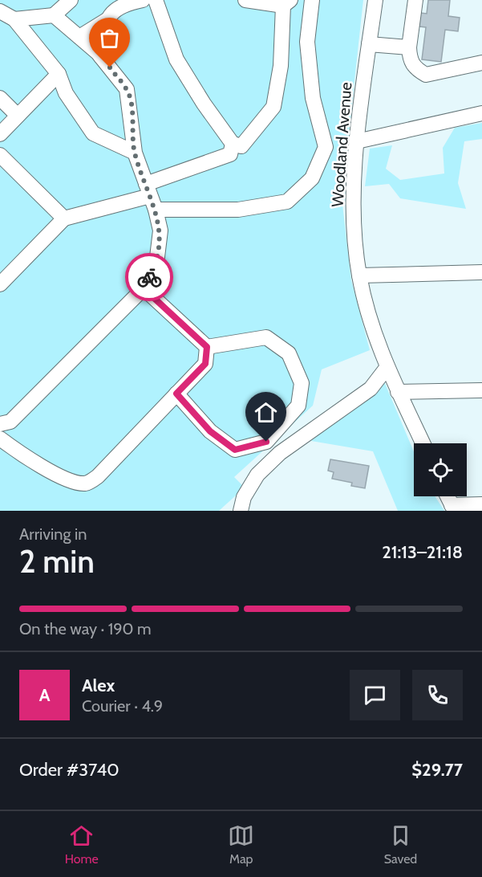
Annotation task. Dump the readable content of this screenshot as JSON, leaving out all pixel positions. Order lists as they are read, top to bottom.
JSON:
{
  "streets": {
    "street": ["Woodland Avenue"]
  },
  "page": {
    "heading": ["2 min", "Arriving in", "21:13–21:18"],
    "panel": [
      "Alex",
      "Courier · 4.9",
      "Order #3740",
      "$29.77"
    ],
    "bar": "On the way · 190 m",
    "round": "A",
    "tabs": ["Home", "Map", "Saved"]
  }
}
